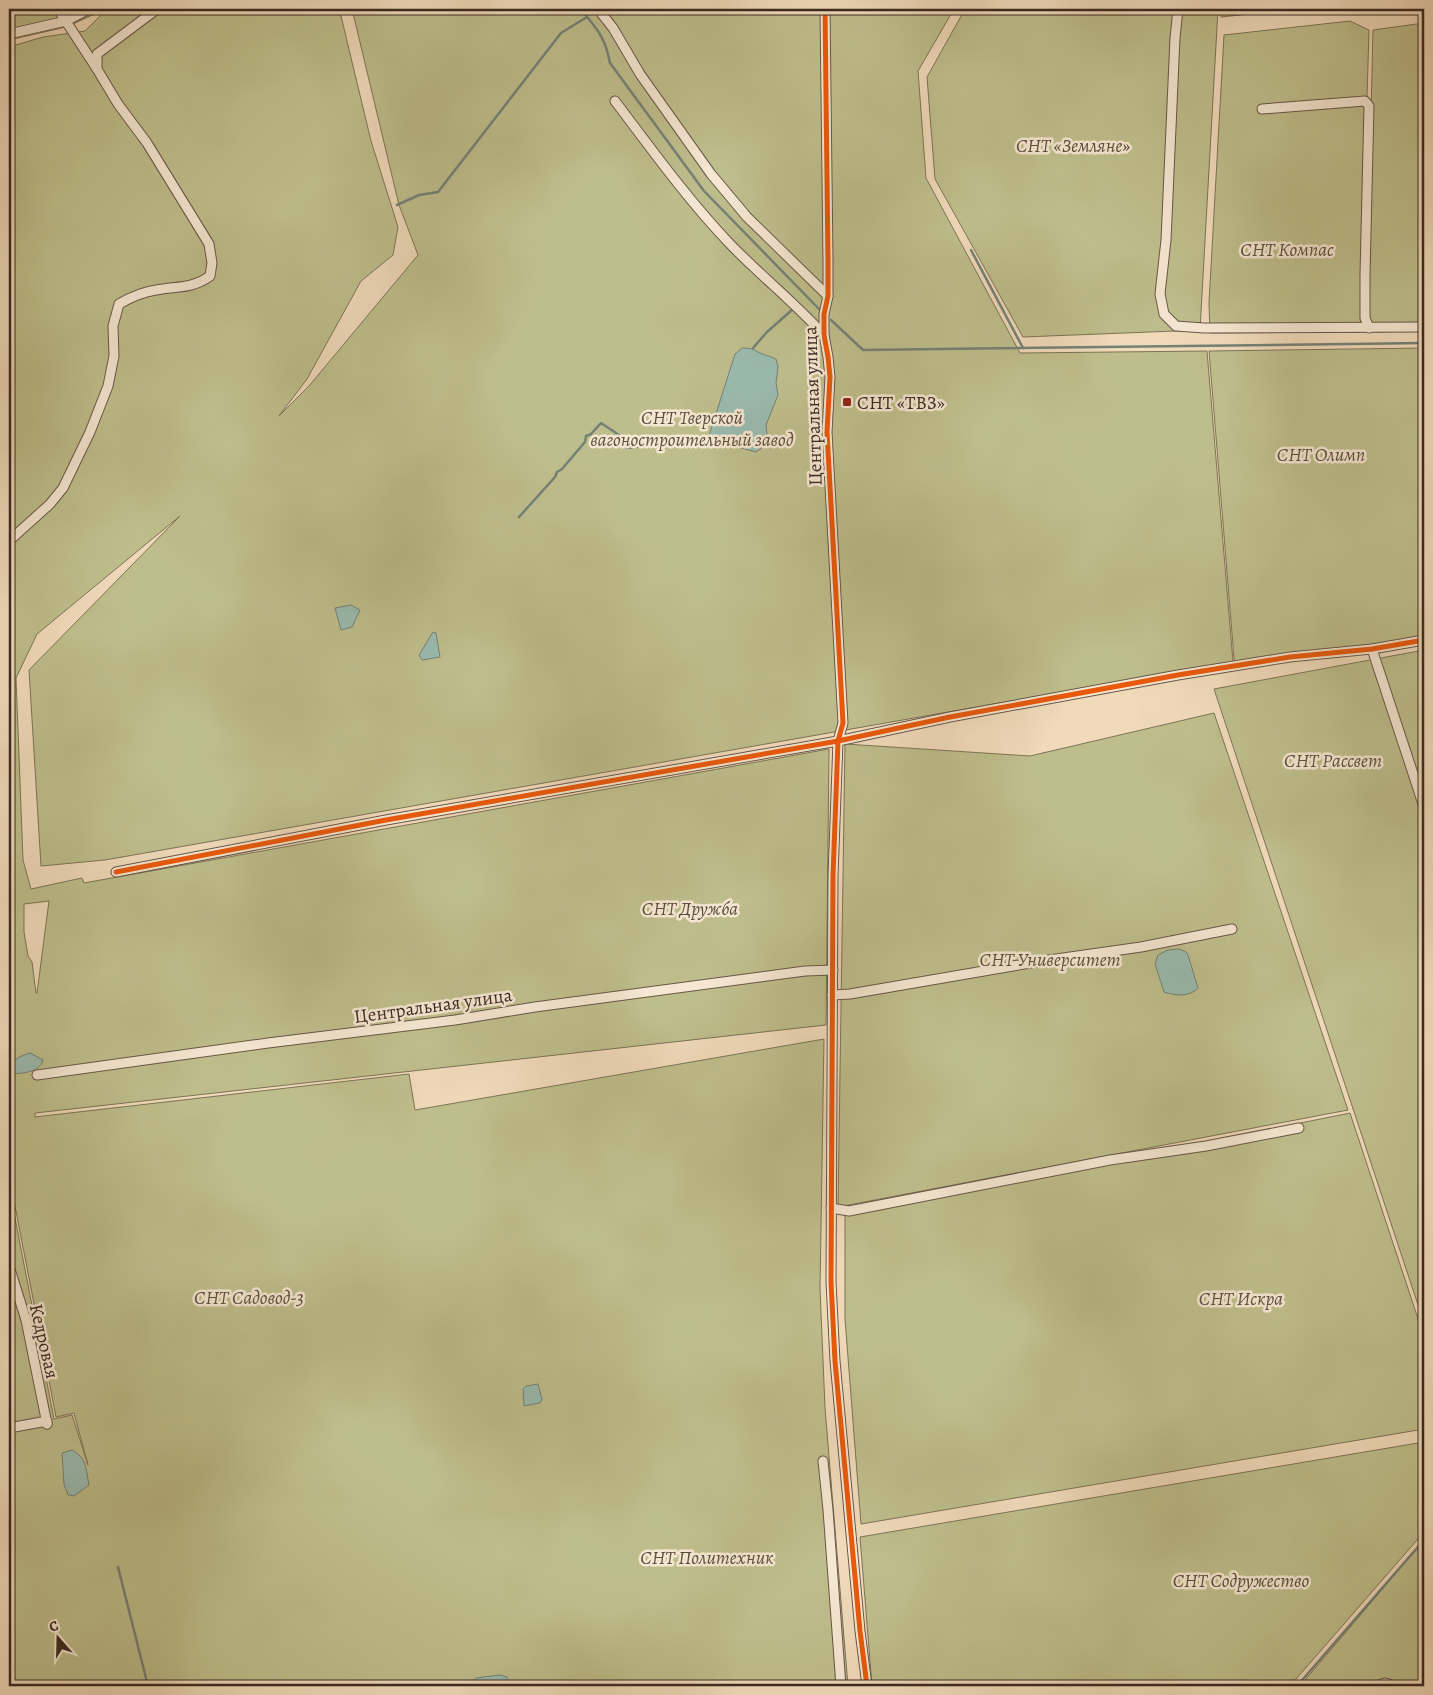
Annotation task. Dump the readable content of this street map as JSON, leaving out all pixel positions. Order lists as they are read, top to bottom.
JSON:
{
  "streets": {
    "street": ["Центральная улица", "Кедровая"]
  },
  "parks": [
    "СНТ «Земляне»",
    "СНТ Компас",
    "СНТ Тверской вагоностроительный завод",
    "СНТ Олимп",
    "СНТ Рассвет",
    "СНТ Дружба",
    "СНТ Университет",
    "СНТ Садовод-3",
    "СНТ Искра",
    "СНТ Политехник",
    "СНТ Содружество"
  ],
  "places": {
    "transit": ["СНТ «ТВЗ»"]
  },
  "north": "top"
}
